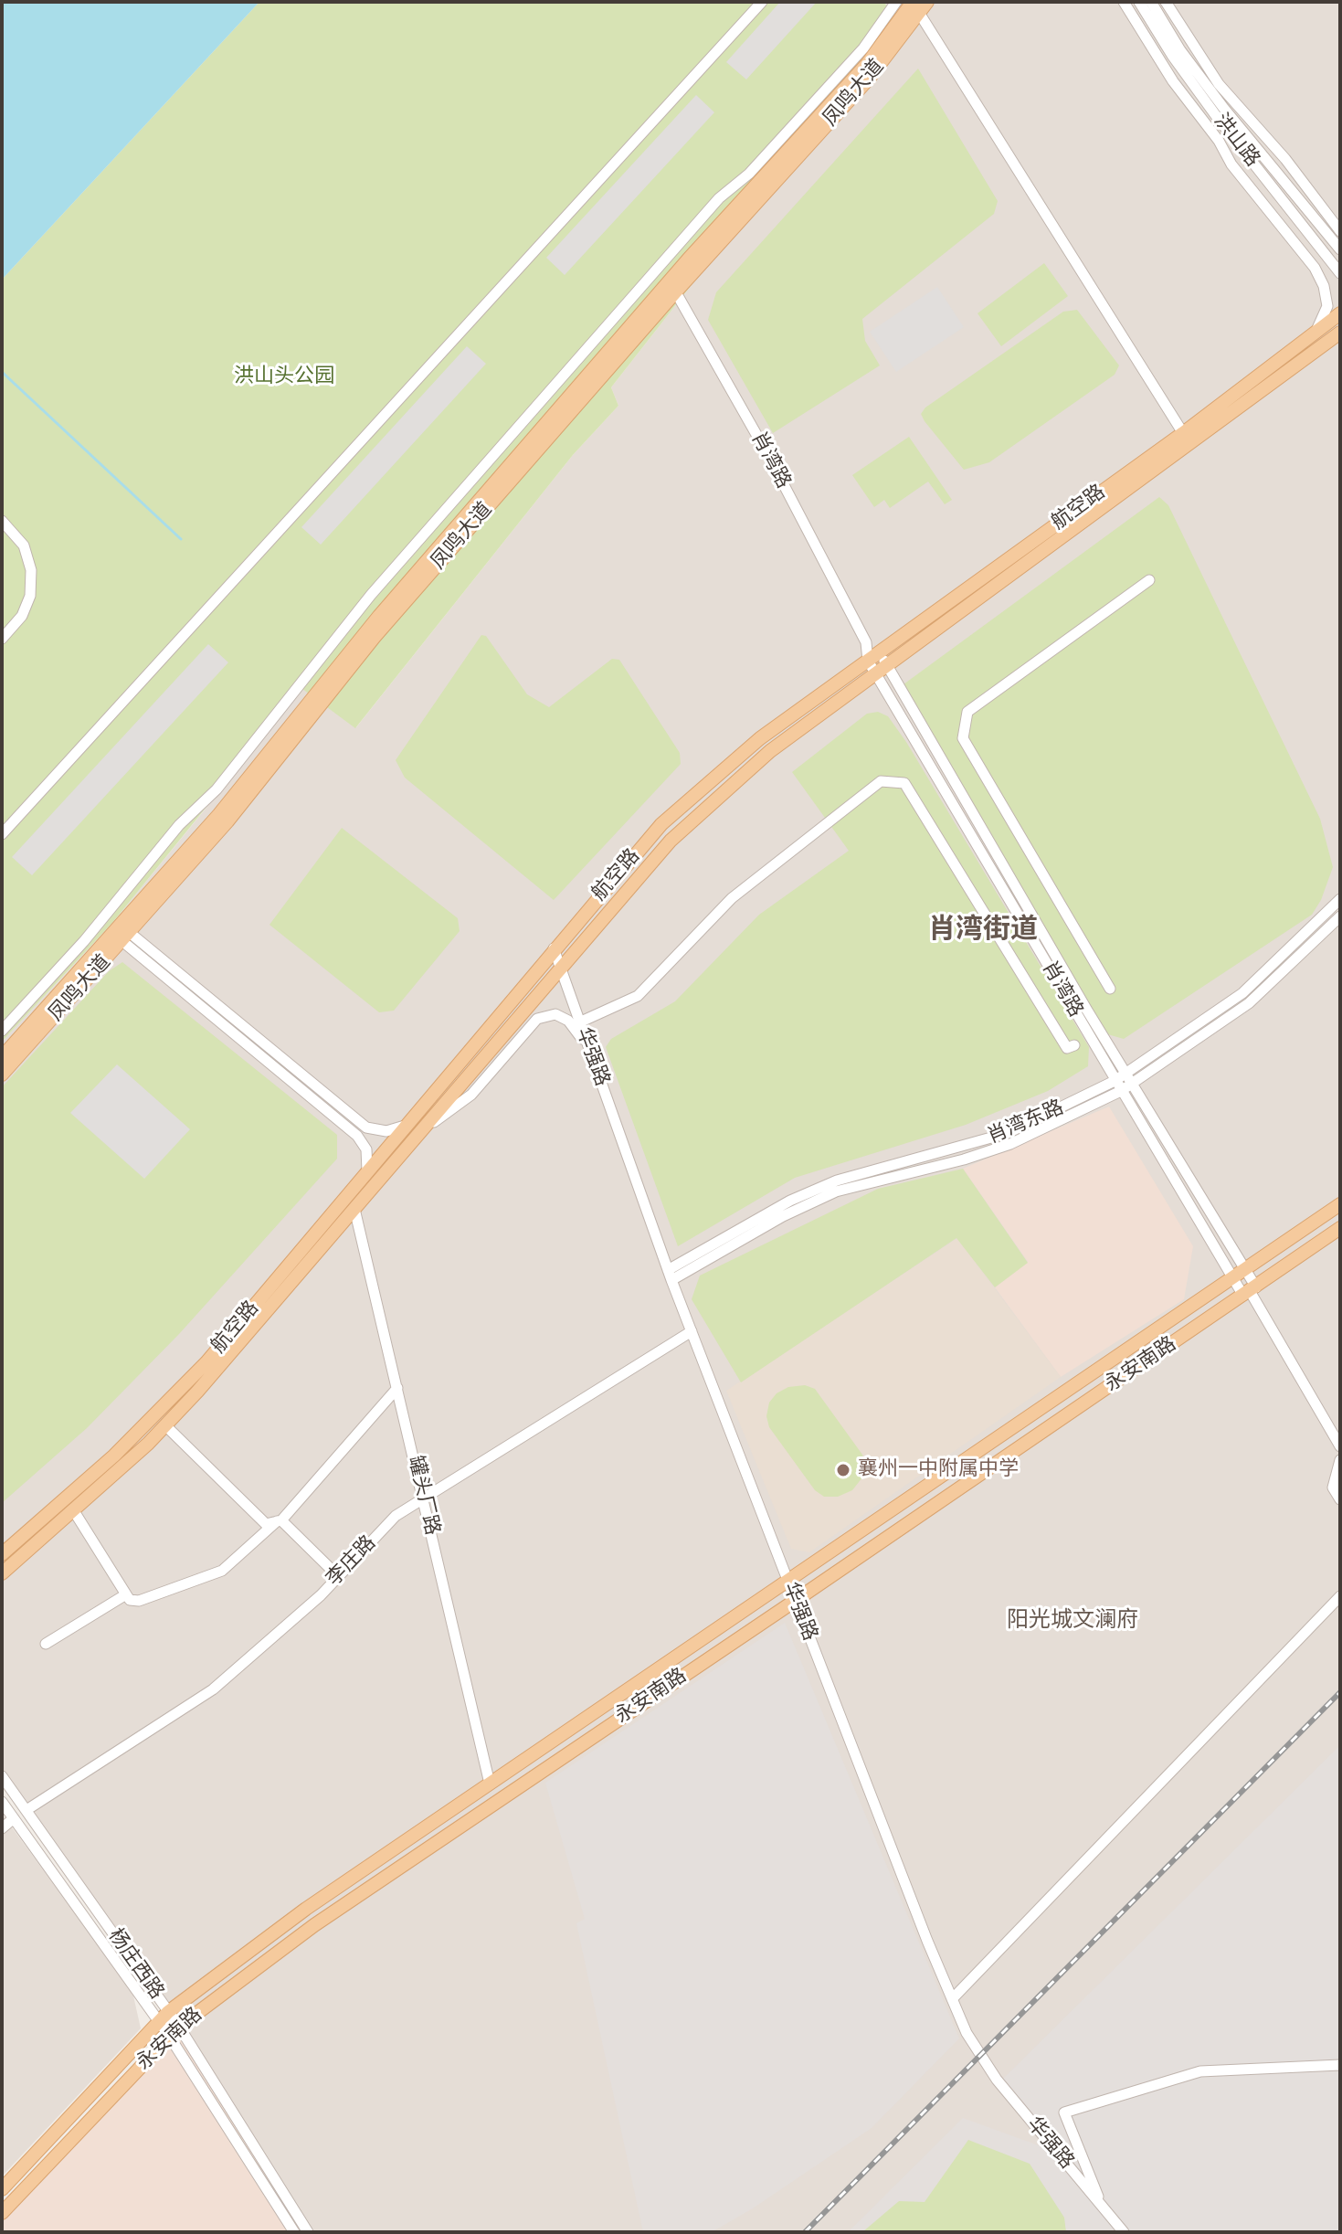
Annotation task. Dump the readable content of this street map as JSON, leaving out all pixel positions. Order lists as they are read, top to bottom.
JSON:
{
  "streets": {
    "main road": ["凤鸣大道", "航空路", "永安南路"],
    "street": [
      "洪山路",
      "肖湾路",
      "华强路",
      "肖湾东路",
      "罐头厂路",
      "李庄路",
      "杨庄西路"
    ]
  },
  "crossings": [
    ["凤鸣大道", "肖湾路"],
    ["肖湾路", "航空路"],
    ["肖湾路", "肖湾东路"],
    ["肖湾路", "永安南路"],
    ["航空路", "华强路"],
    ["航空路", "罐头厂路"],
    ["华强路", "肖湾东路"],
    ["华强路", "永安南路"],
    ["华强路", "李庄路"],
    ["永安南路", "罐头厂路"],
    ["永安南路", "杨庄西路"],
    ["罐头厂路", "李庄路"],
    ["李庄路", "杨庄西路"]
  ],
  "districts": ["肖湾街道", "阳光城文澜府"],
  "parks": ["洪山头公园"],
  "places": ["襄州一中附属中学"]
}
